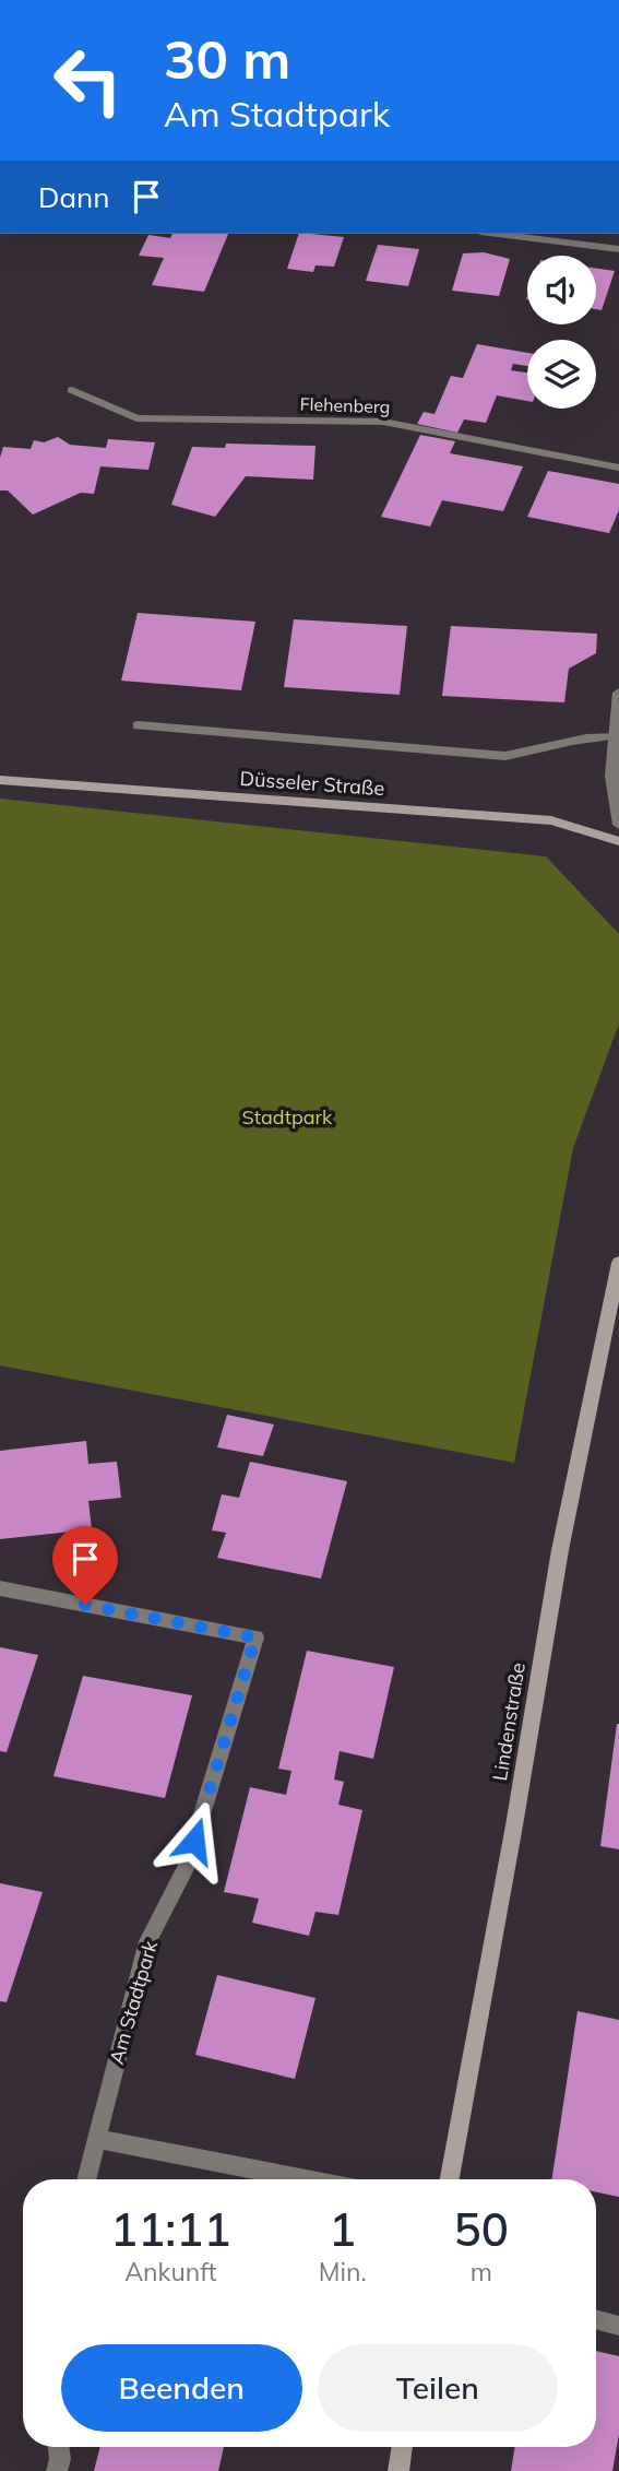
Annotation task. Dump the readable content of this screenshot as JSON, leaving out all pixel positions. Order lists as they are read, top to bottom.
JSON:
{
  "streets": {
    "main road": ["Düsseler Straße", "Lindenstraße"],
    "street": ["Flehenberg", "Am Stadtpark"]
  },
  "parks": ["Stadtpark"],
  "page": {
    "turn": ["30 m", "Am Stadtpark"],
    "then": "Dann",
    "eta": [
      "11:11",
      "Ankunft",
      "1",
      "Min.",
      "50",
      "m"
    ],
    "buttons": ["Beenden", "Teilen"]
  }
}
